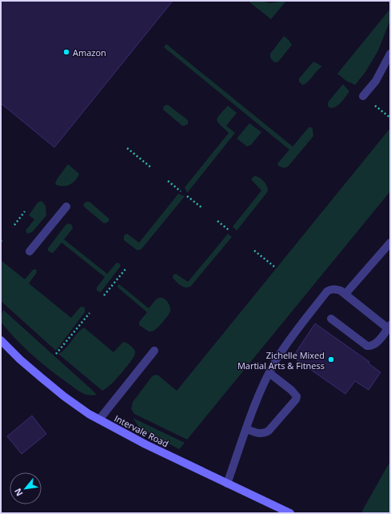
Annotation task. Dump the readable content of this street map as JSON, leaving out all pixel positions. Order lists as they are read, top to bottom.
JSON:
{
  "streets": {
    "main road": ["Intervale Road"]
  },
  "places": ["Amazon", "Zichelle Mixed Martial Arts & Fitness"],
  "north": "bottom left"
}
